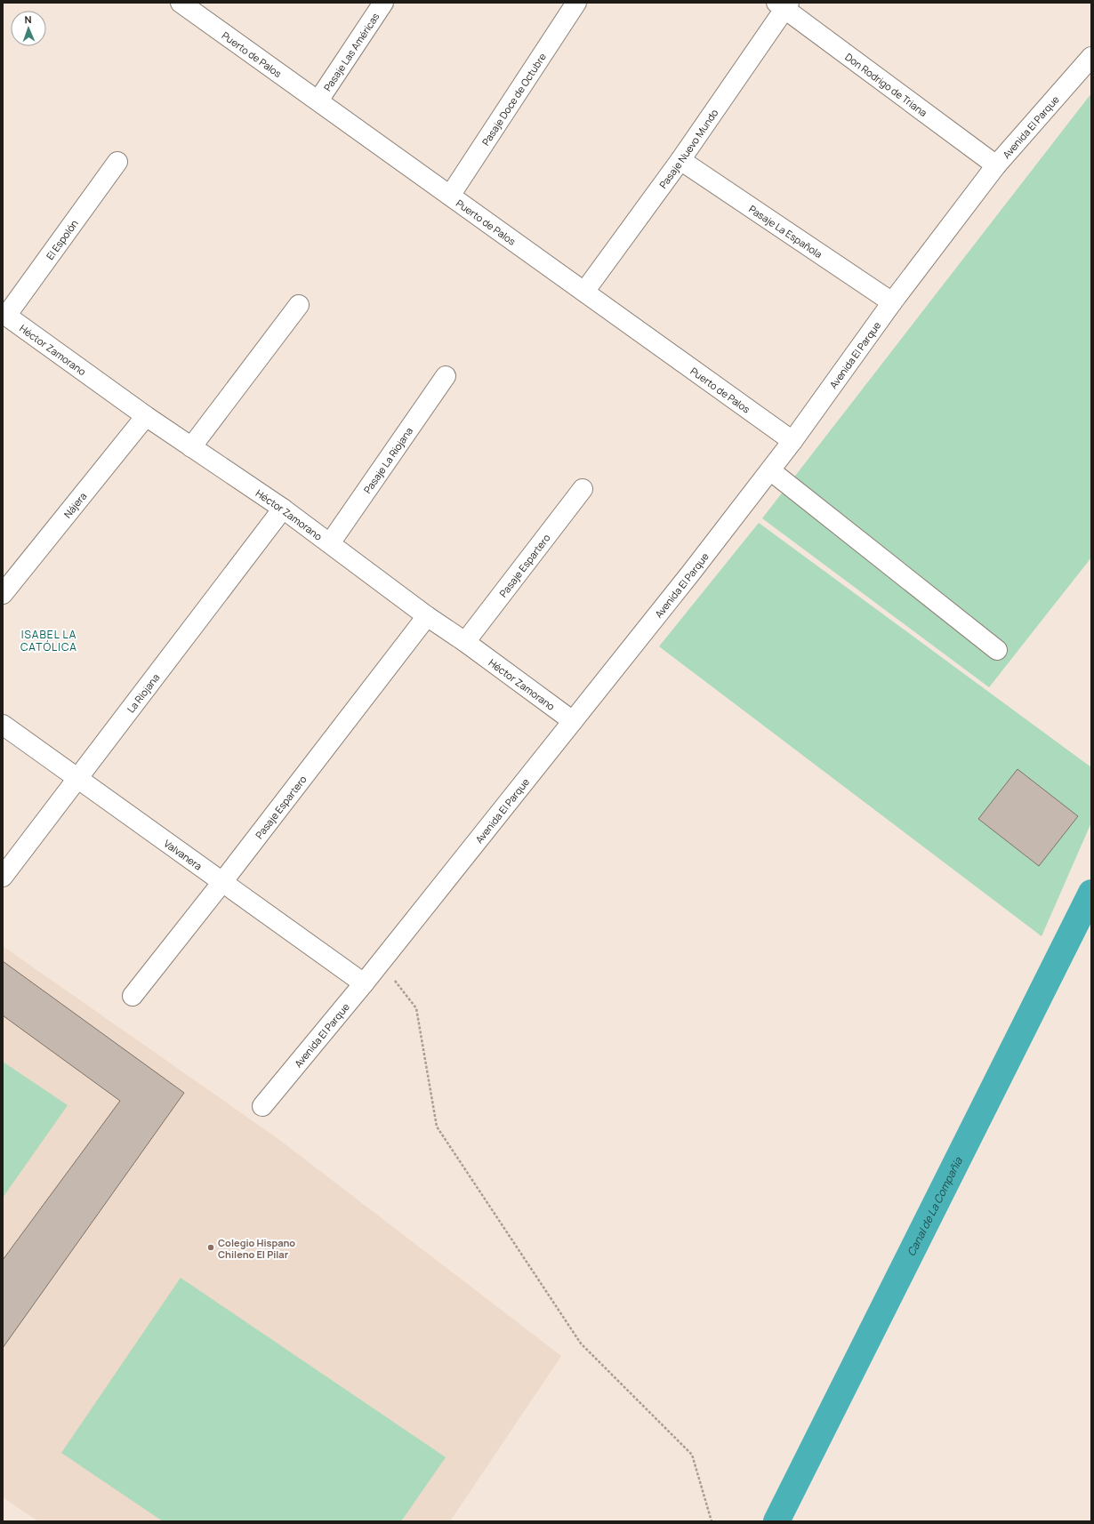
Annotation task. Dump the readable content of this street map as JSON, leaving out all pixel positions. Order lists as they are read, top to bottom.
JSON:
{
  "streets": {
    "street": [
      "Pasaje Las Américas",
      "Puerto de Palos",
      "Don Rodrigo de Triana",
      "Pasaje Doce de Octubre",
      "Avenida El Parque",
      "Pasaje Nuevo Mundo",
      "Pasaje La Española",
      "El Espolón",
      "Héctor Zamorano",
      "Pasaje La Riojana",
      "Nájera",
      "Pasaje Espartero",
      "La Riojana",
      "Valvanera"
    ]
  },
  "crossings": [
    ["Pasaje Las Américas", "Puerto de Palos"],
    ["Puerto de Palos", "Pasaje Doce de Octubre"],
    ["Puerto de Palos", "Avenida El Parque"],
    ["Puerto de Palos", "Pasaje Nuevo Mundo"],
    ["Don Rodrigo de Triana", "Avenida El Parque"],
    ["Don Rodrigo de Triana", "Pasaje Nuevo Mundo"],
    ["Avenida El Parque", "Pasaje La Española"],
    ["Avenida El Parque", "Héctor Zamorano"],
    ["Avenida El Parque", "Valvanera"],
    ["Pasaje Nuevo Mundo", "Pasaje La Española"],
    ["El Espolón", "Héctor Zamorano"],
    ["Héctor Zamorano", "Pasaje La Riojana"],
    ["Héctor Zamorano", "Nájera"],
    ["Héctor Zamorano", "Pasaje Espartero"],
    ["Héctor Zamorano", "La Riojana"],
    ["Pasaje Espartero", "Valvanera"],
    ["La Riojana", "Valvanera"]
  ],
  "districts": ["ISABEL LA CATÓLICA"],
  "water": ["Canal de La Compañía"],
  "places": ["Colegio Hispano Chileno El Pilar"],
  "north": "top"
}
